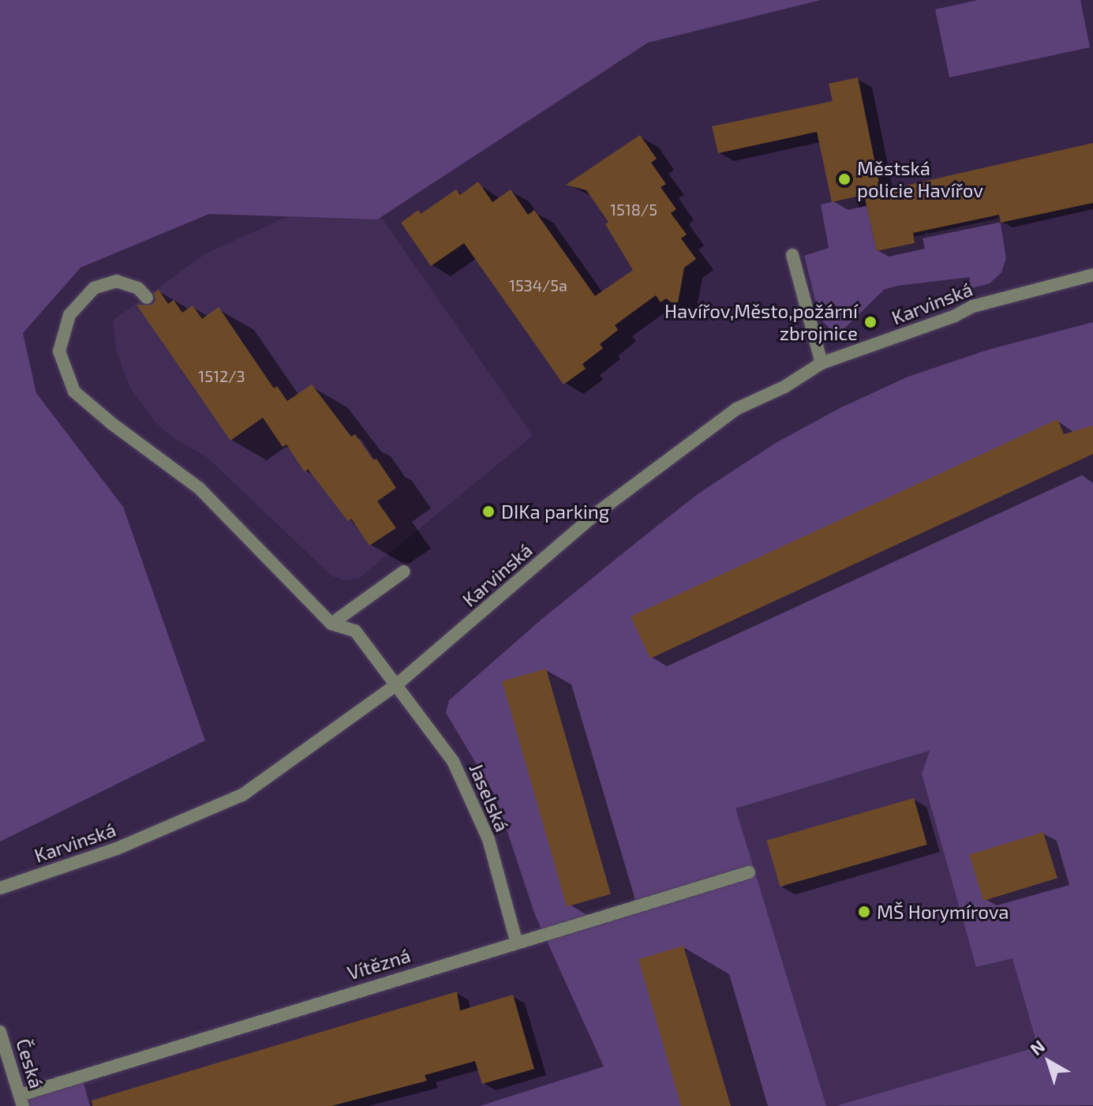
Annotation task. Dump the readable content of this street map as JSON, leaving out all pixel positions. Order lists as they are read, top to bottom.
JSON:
{
  "streets": {
    "street": [
      "Karvinská",
      "Jaselská",
      "Vítězná",
      "Česká"
    ]
  },
  "crossings": [
    ["Karvinská", "Jaselská"],
    ["Jaselská", "Vítězná"],
    ["Vítězná", "Česká"]
  ],
  "places": [
    "Městská policie Havířov",
    "Havířov,Město,požární zbrojnice",
    "DIKa parking",
    "MŠ Horymírova"
  ],
  "house_numbers": ["1518/5", "1534/5a", "1512/3"],
  "north": "top left"
}
